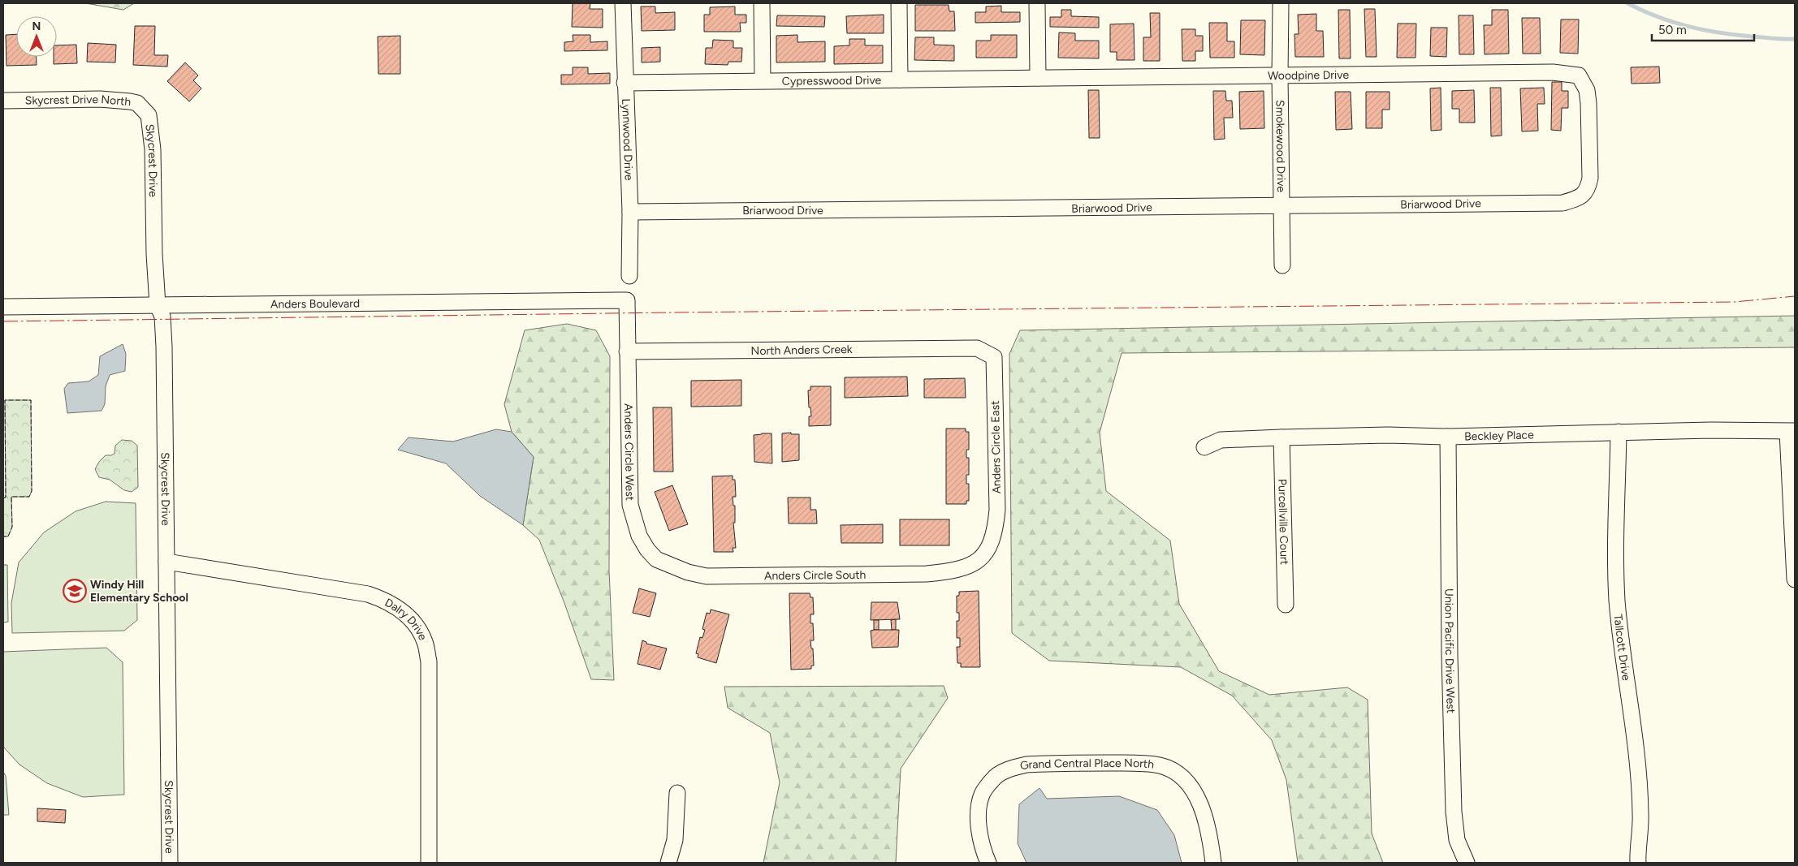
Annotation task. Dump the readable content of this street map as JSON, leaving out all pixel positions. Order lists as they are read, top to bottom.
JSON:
{
  "streets": {
    "street": [
      "Woodpine Drive",
      "Cypresswood Drive",
      "Skycrest Drive North",
      "Lynnwood Drive",
      "Smokewood Drive",
      "Skycrest Drive",
      "Briarwood Drive",
      "Anders Boulevard",
      "North Anders Creek",
      "Beckley Place",
      "Anders Circle East",
      "Anders Circle West",
      "Purcellville Court",
      "Anders Circle South",
      "Dalry Drive",
      "Tallcott Drive",
      "Union Pacific Drive West",
      "Grand Central Place North"
    ]
  },
  "crossings": [
    ["Woodpine Drive", "Cypresswood Drive"],
    ["Woodpine Drive", "Smokewood Drive"],
    ["Woodpine Drive", "Briarwood Drive"],
    ["Cypresswood Drive", "Lynnwood Drive"],
    ["Skycrest Drive North", "Skycrest Drive"],
    ["Lynnwood Drive", "Briarwood Drive"],
    ["Smokewood Drive", "Briarwood Drive"],
    ["Skycrest Drive", "Anders Boulevard"],
    ["Skycrest Drive", "Dalry Drive"],
    ["Anders Boulevard", "Anders Circle West"],
    ["North Anders Creek", "Anders Circle East"],
    ["North Anders Creek", "Anders Circle West"],
    ["Beckley Place", "Purcellville Court"],
    ["Beckley Place", "Tallcott Drive"],
    ["Beckley Place", "Union Pacific Drive West"],
    ["Anders Circle East", "Anders Circle South"],
    ["Anders Circle West", "Anders Circle South"]
  ],
  "places": {
    "school or university": ["Windy Hill Elementary School"]
  },
  "scale_bar": "50 m",
  "north": "top"
}
